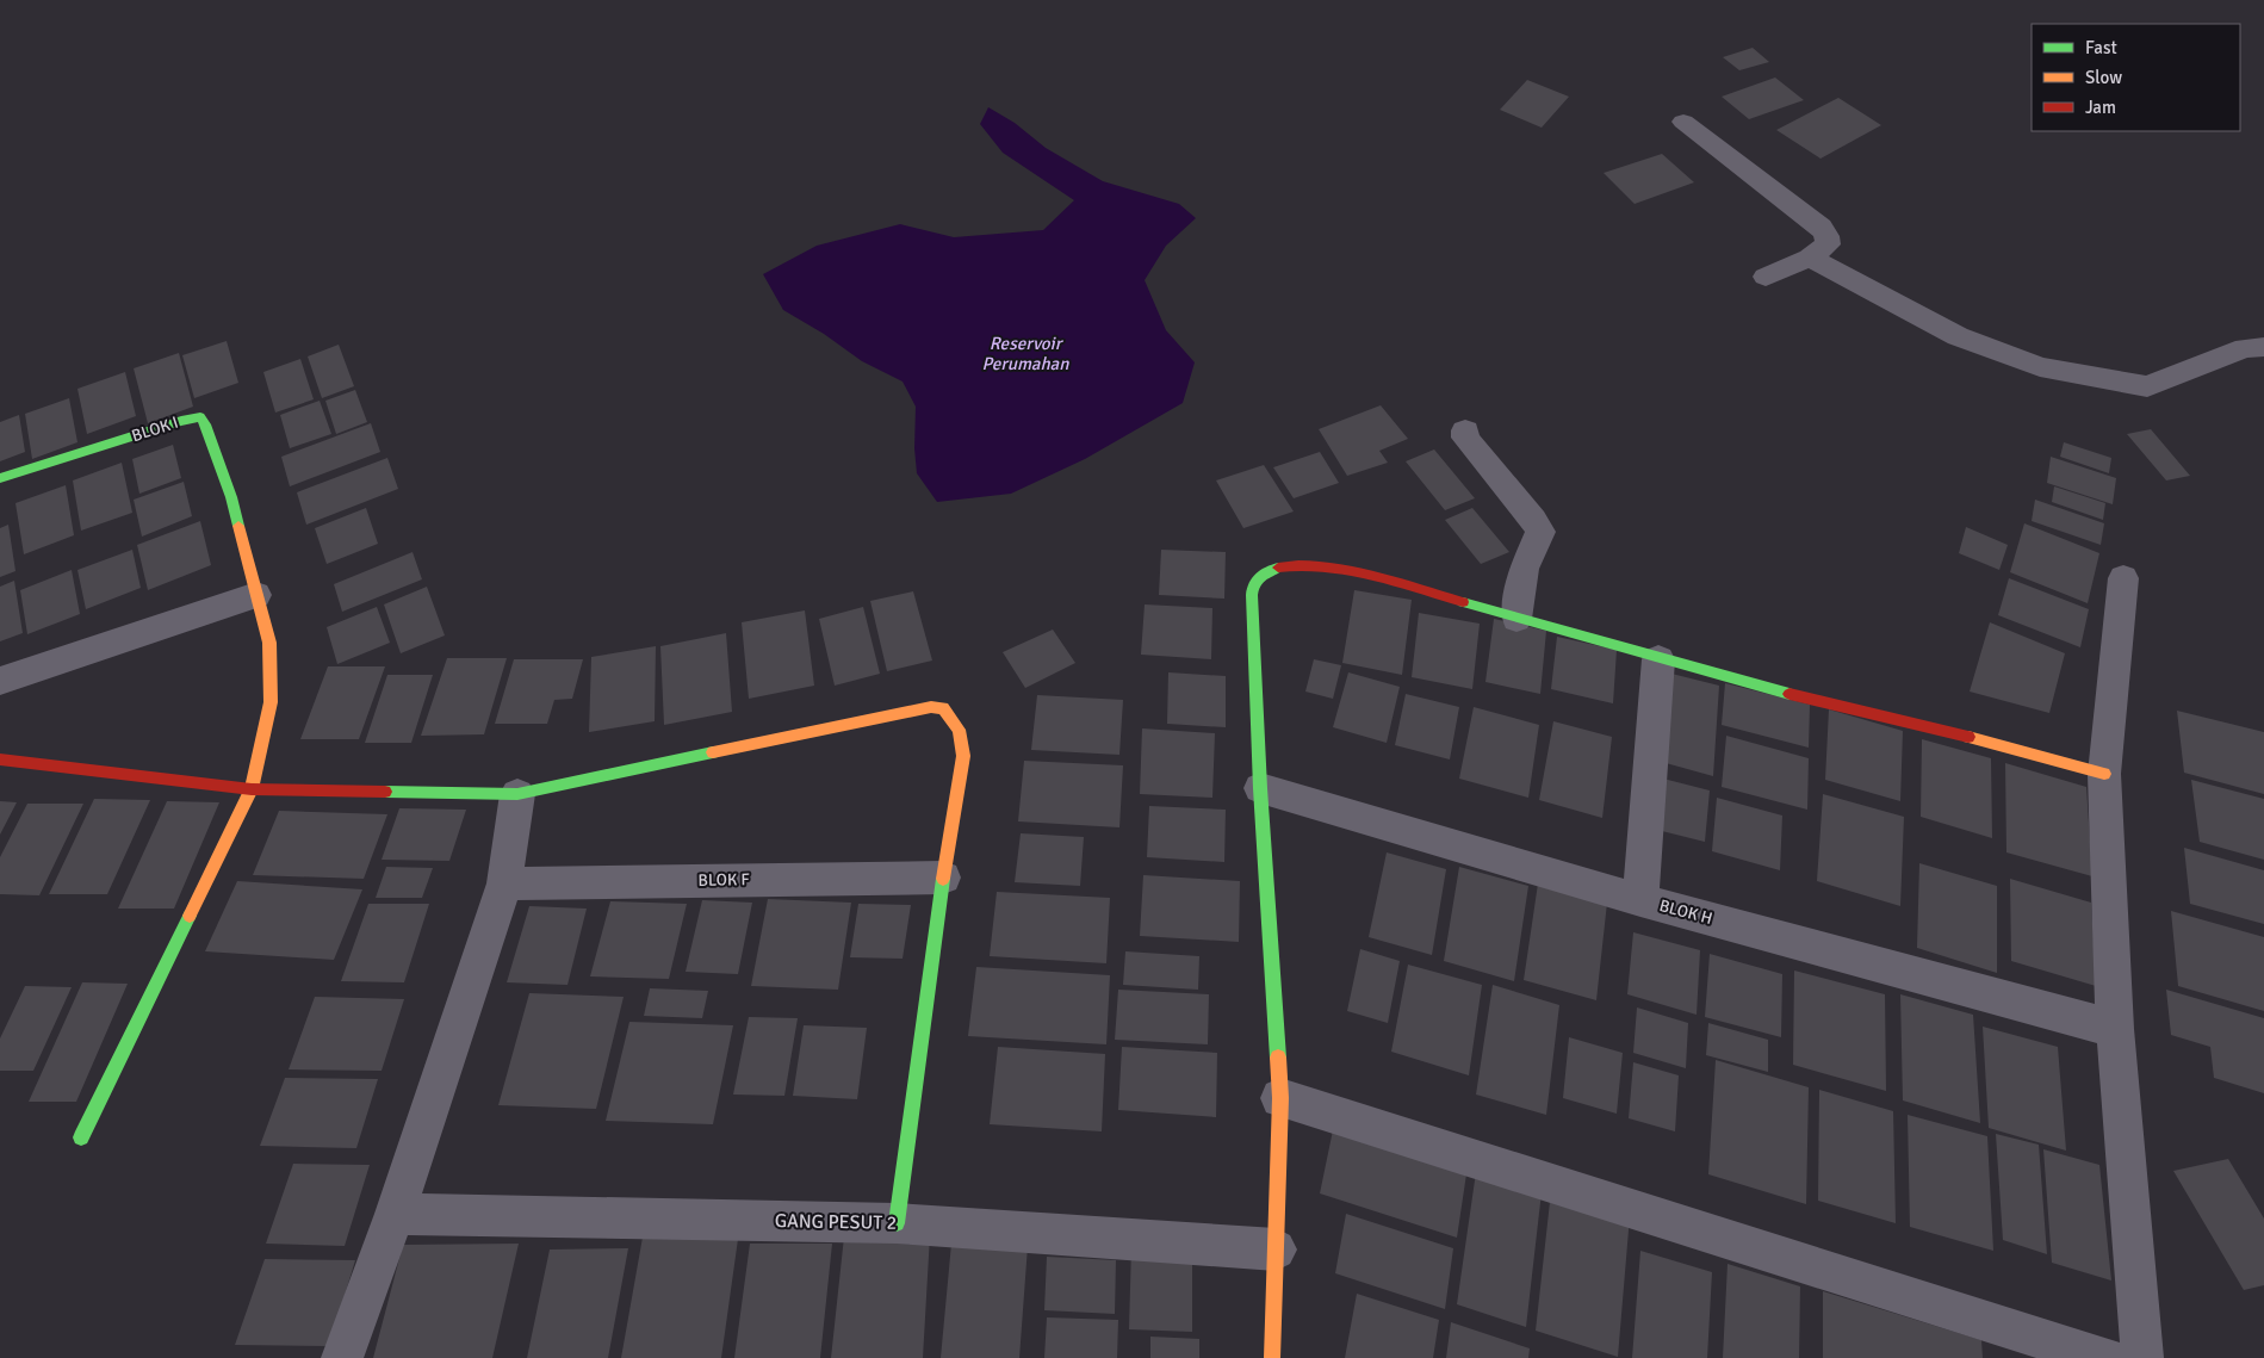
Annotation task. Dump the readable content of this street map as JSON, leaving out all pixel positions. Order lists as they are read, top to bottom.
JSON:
{
  "streets": {
    "street": [
      "BLOK I",
      "BLOK F",
      "BLOK H",
      "GANG PESUT 2"
    ]
  },
  "water": ["Reservoir Perumahan"],
  "legend": ["Fast", "Slow", "Jam"]
}
